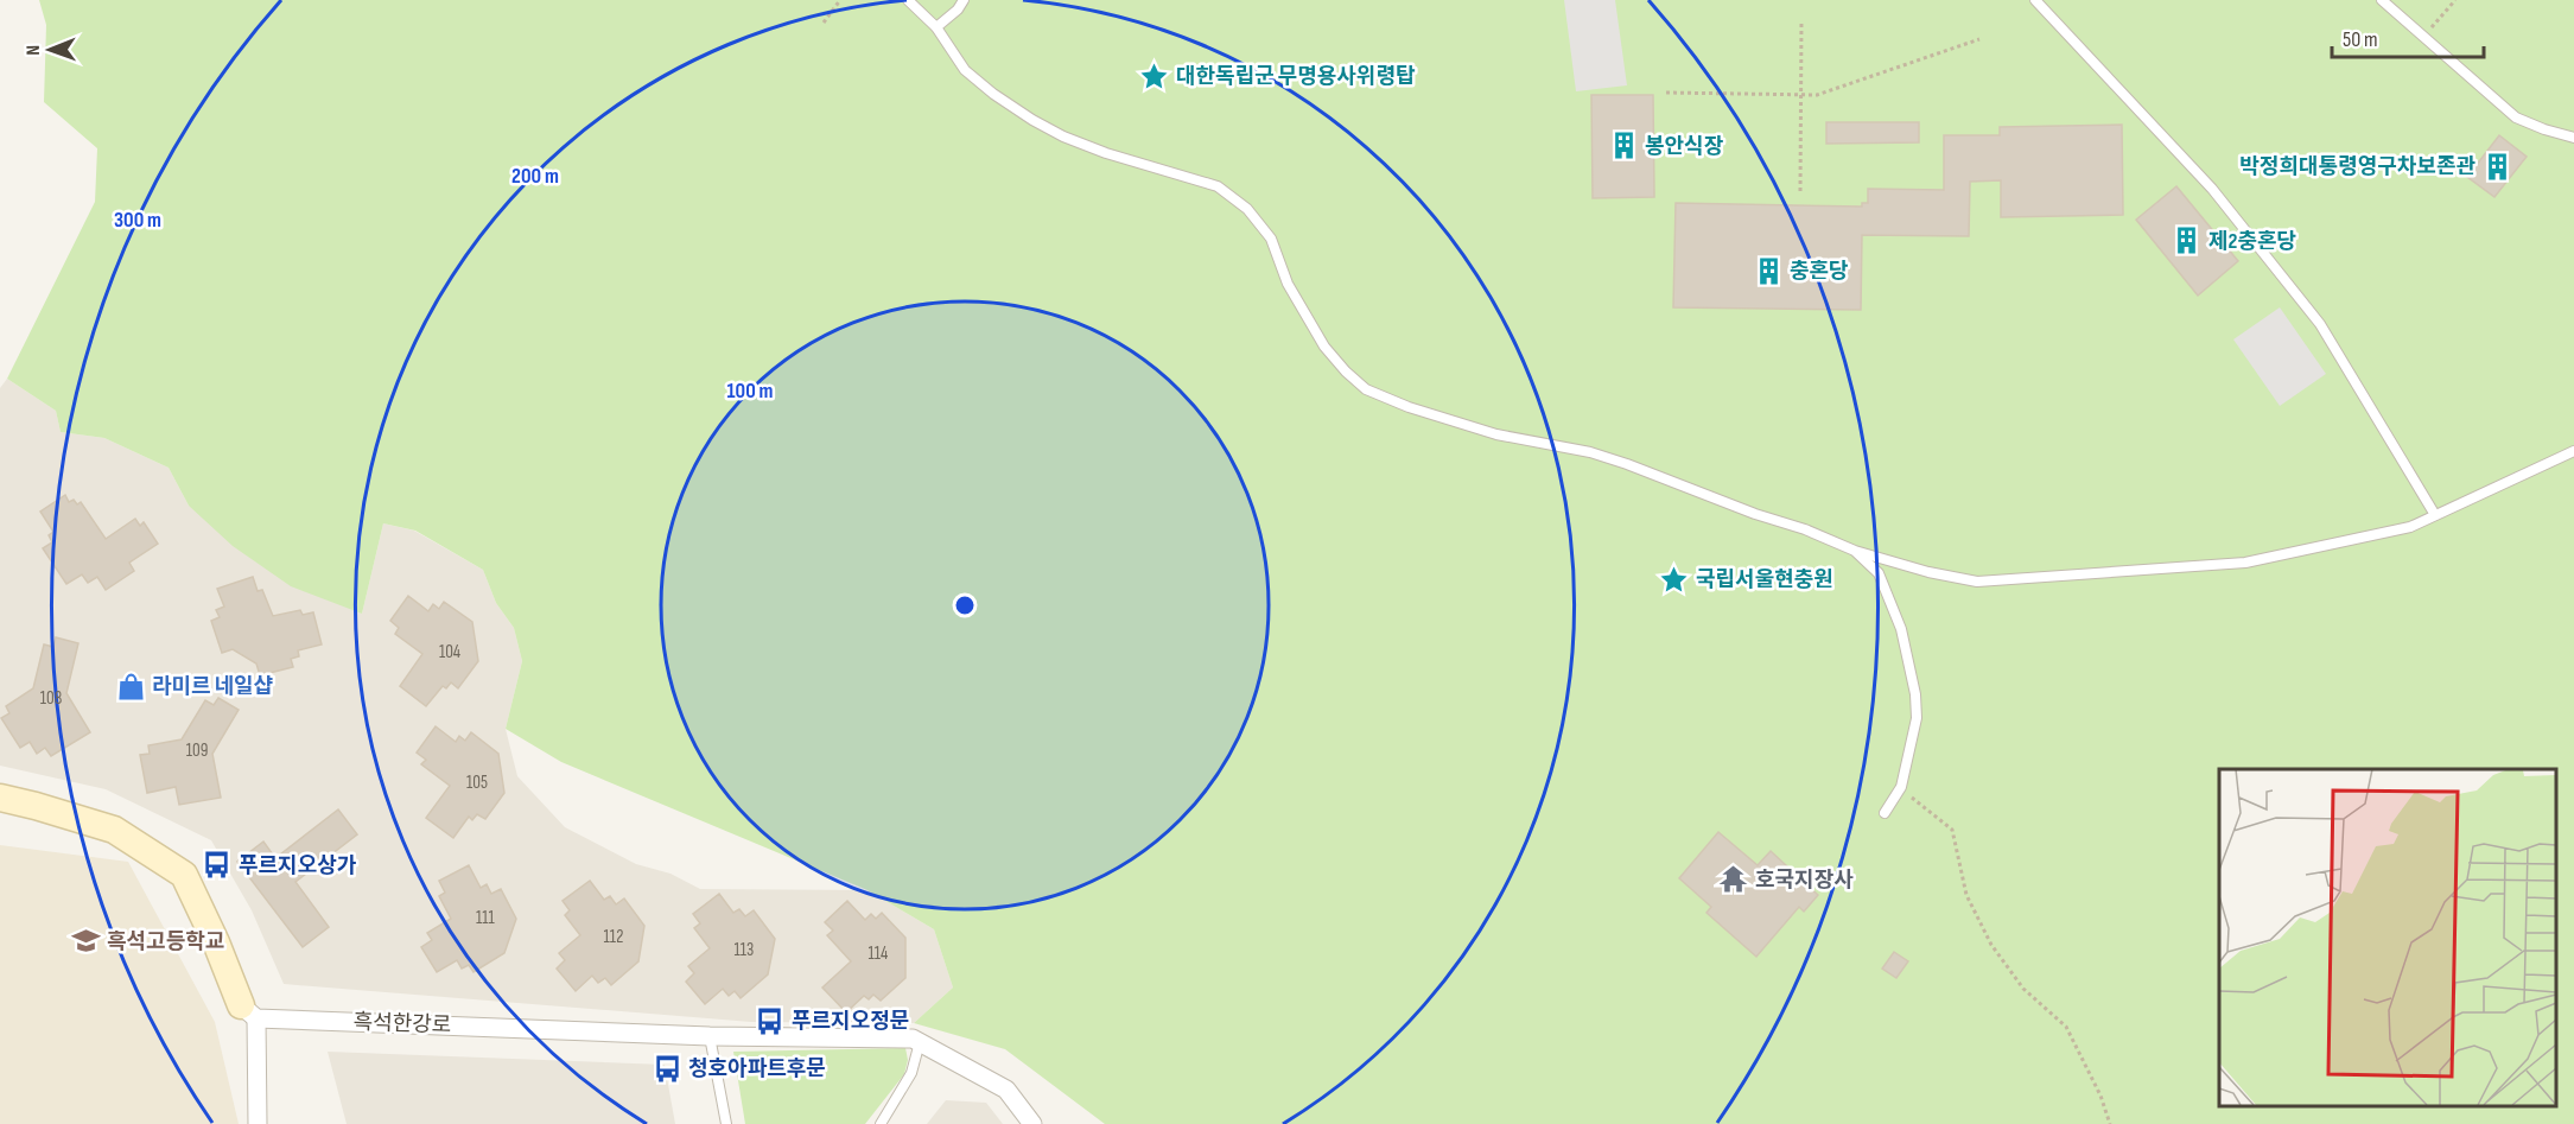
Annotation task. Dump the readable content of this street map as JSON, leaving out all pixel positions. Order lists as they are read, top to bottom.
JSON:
{
  "streets": {
    "street": ["흑석한강로"]
  },
  "places": {
    "place": ["대한독립군 무명용사위령탑", "국립서울현충원"],
    "building": [
      "봉안식장",
      "박정희대통령영구차보존관",
      "제2충혼당",
      "충혼당"
    ],
    "shop": ["라미르 네일샵"],
    "bus stop": ["푸르지오상가", "푸르지오정문", "청호아파트후문"],
    "temple": ["호국지장사"],
    "school or university": ["흑석고등학교"]
  },
  "house_numbers": [
    "104",
    "108",
    "109",
    "105",
    "111",
    "112",
    "113",
    "114"
  ],
  "scale_bar": "50 m",
  "north": "left",
  "rings": ["200 m", "300 m", "100 m"]
}
